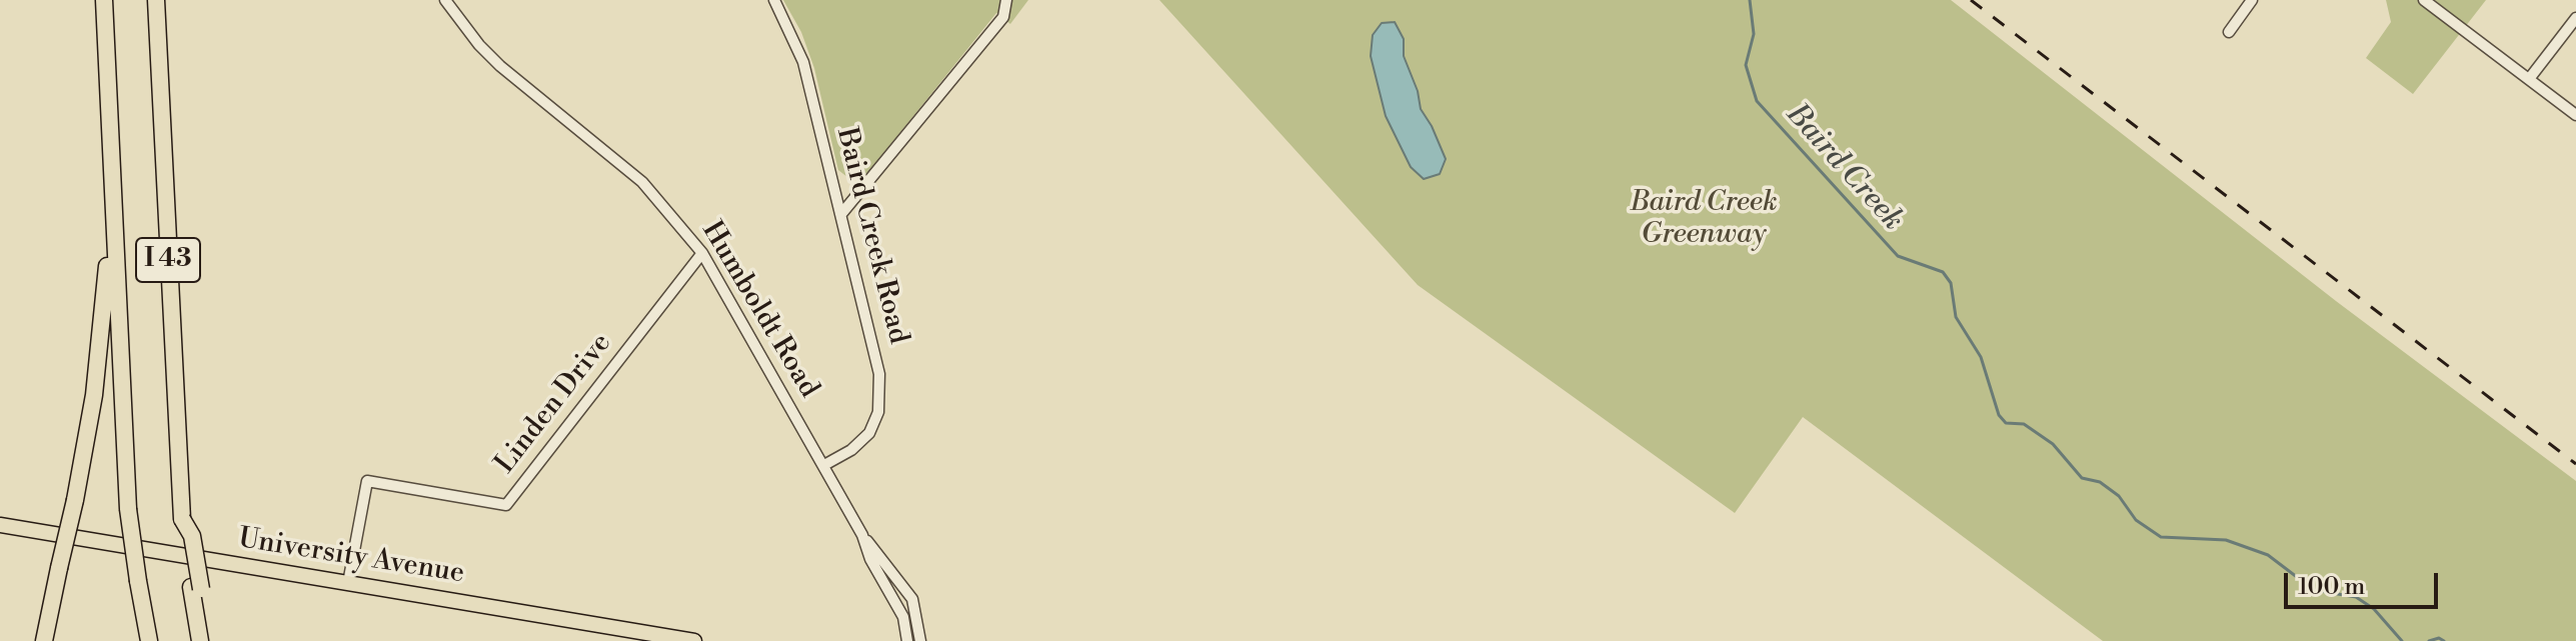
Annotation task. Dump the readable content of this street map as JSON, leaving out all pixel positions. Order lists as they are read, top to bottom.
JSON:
{
  "streets": {
    "highway": ["I 43"],
    "main road": ["University Avenue"],
    "street": ["Baird Creek Road", "Humboldt Road", "Linden Drive"]
  },
  "crossings": [
    ["Baird Creek Road", "Humboldt Road"],
    ["Humboldt Road", "Linden Drive"],
    ["Linden Drive", "University Avenue"]
  ],
  "water": ["Baird Creek"],
  "parks": ["Baird Creek Greenway"],
  "scale_bar": "100 m"
}
